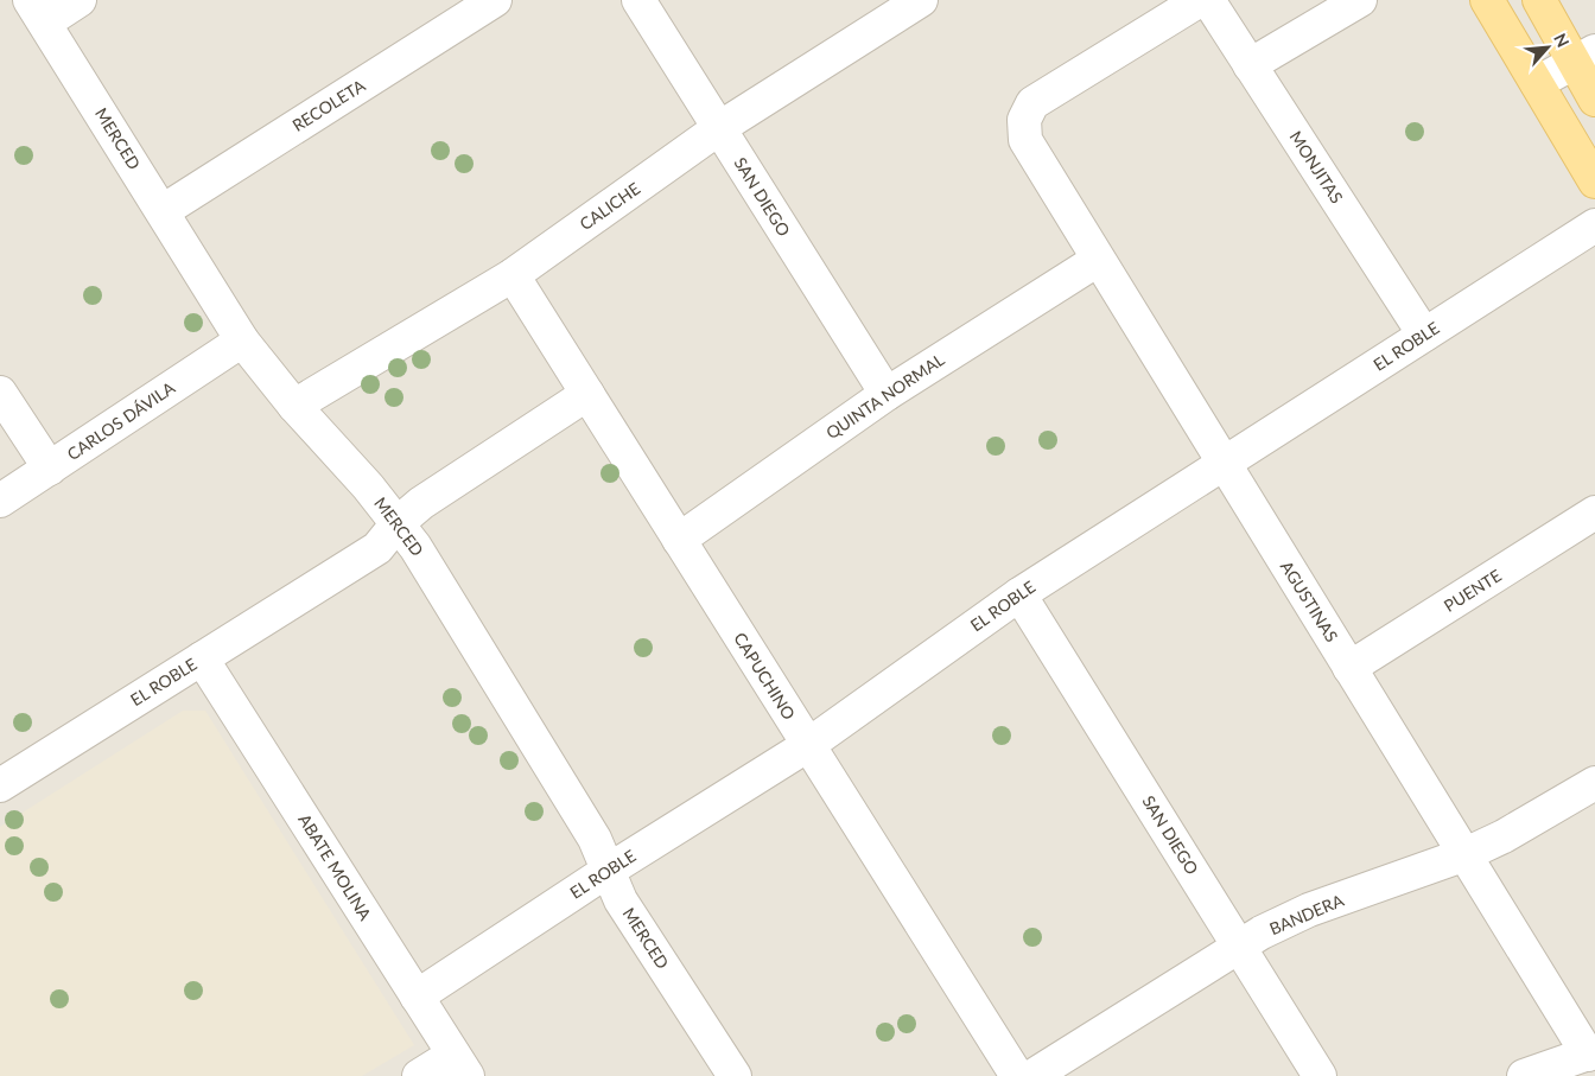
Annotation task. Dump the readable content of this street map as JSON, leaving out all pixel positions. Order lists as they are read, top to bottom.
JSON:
{
  "streets": {
    "street": [
      "RECOLETA",
      "MERCED",
      "MONJITAS",
      "SAN DIEGO",
      "CALICHE",
      "EL ROBLE",
      "QUINTA NORMAL",
      "CARLOS DÁVILA",
      "PUENTE",
      "AGUSTINAS",
      "CAPUCHINO",
      "ABATE MOLINA",
      "BANDERA"
    ]
  },
  "crossings": [
    ["RECOLETA", "MERCED"],
    ["MERCED", "CALICHE"],
    ["MERCED", "EL ROBLE"],
    ["MERCED", "CARLOS DÁVILA"],
    ["MONJITAS", "EL ROBLE"],
    ["SAN DIEGO", "CALICHE"],
    ["SAN DIEGO", "EL ROBLE"],
    ["SAN DIEGO", "QUINTA NORMAL"],
    ["SAN DIEGO", "BANDERA"],
    ["CALICHE", "CAPUCHINO"],
    ["EL ROBLE", "AGUSTINAS"],
    ["EL ROBLE", "CAPUCHINO"],
    ["EL ROBLE", "ABATE MOLINA"],
    ["QUINTA NORMAL", "AGUSTINAS"],
    ["QUINTA NORMAL", "CAPUCHINO"],
    ["PUENTE", "AGUSTINAS"],
    ["AGUSTINAS", "BANDERA"]
  ],
  "north": "top right"
}
